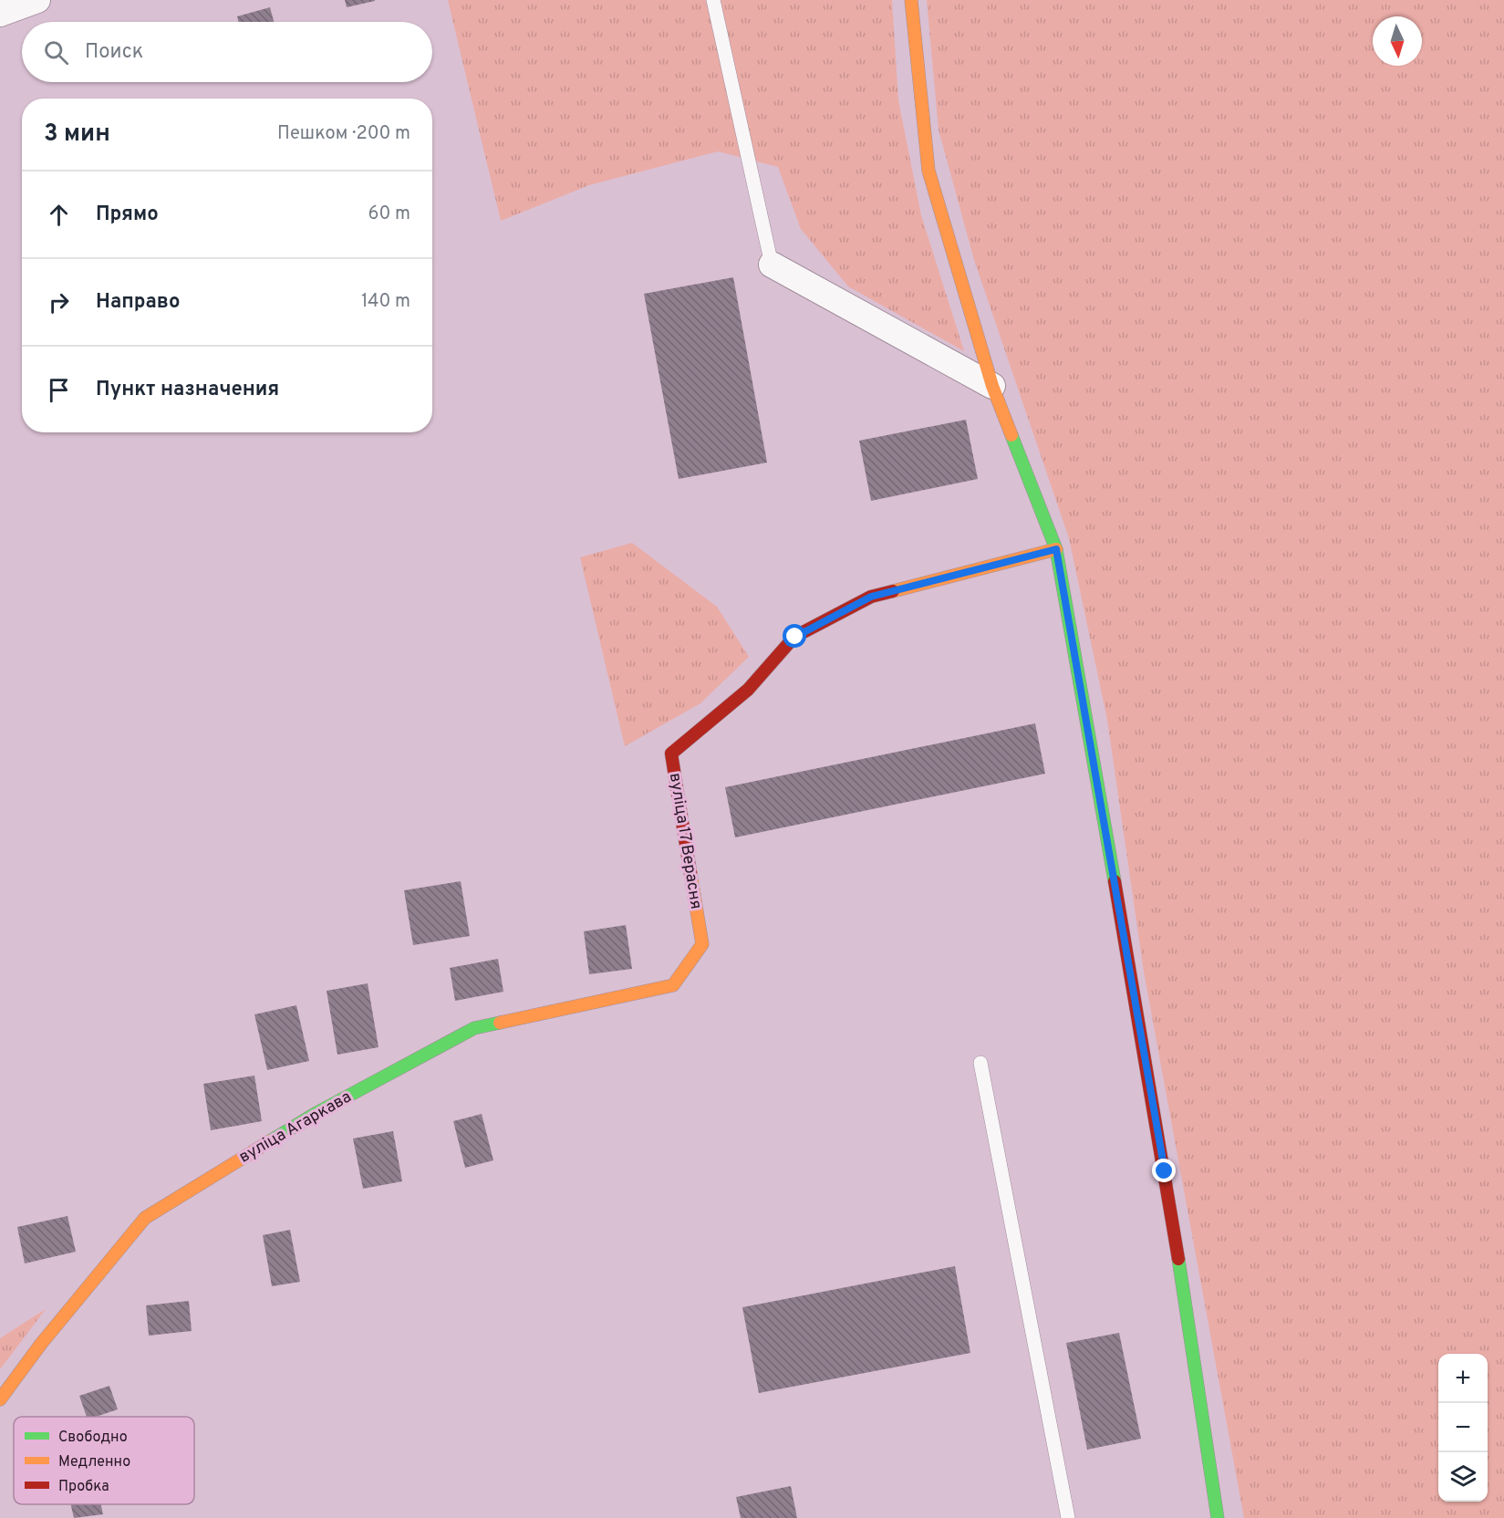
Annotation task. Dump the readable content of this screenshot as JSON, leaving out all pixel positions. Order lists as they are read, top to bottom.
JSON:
{
  "streets": {
    "street": ["вуліца 17 Верасня", "вуліца Агаркава"]
  },
  "crossings": [
    ["вуліца 17 Верасня", "вуліца Агаркава"]
  ],
  "legend": ["Свободно", "Медленно", "Пробка"],
  "north": "bottom",
  "page": {
    "search": "Поиск",
    "heading": ["3 мин", "Пешком · 200 m"],
    "list": [
      ["Прямо", "60 m"],
      ["Направо", "140 m"],
      "Пункт назначения"
    ],
    "map_buttons": ["+", "−"]
  }
}
